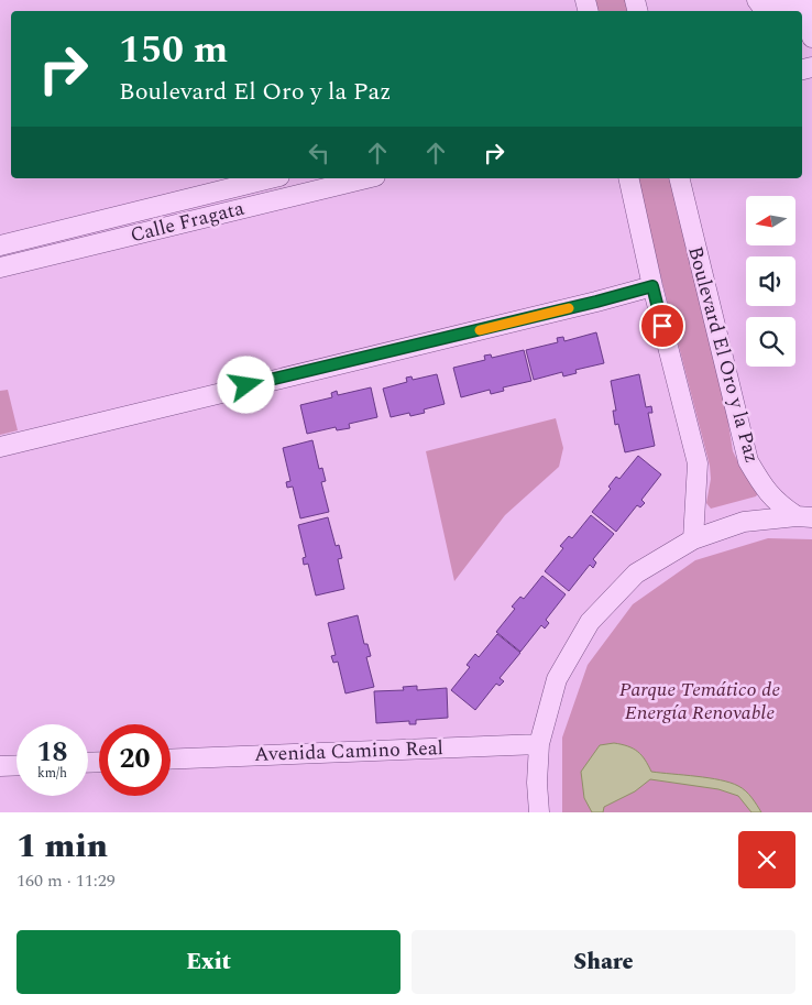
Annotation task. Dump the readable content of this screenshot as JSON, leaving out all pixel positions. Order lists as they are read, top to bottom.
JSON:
{
  "streets": {
    "street": ["Calle Fragata", "Boulevard El Oro y la Paz", "Avenida Camino Real"]
  },
  "parks": ["Parque Temático de Energía Renovable"],
  "north": "left",
  "page": {
    "turn": ["150 m", "Boulevard El Oro y la Paz"],
    "speed": "18 km/h",
    "limit": "20",
    "heading": ["1 min", "160 m · 11:29"],
    "buttons": ["Exit", "Share"]
  }
}
